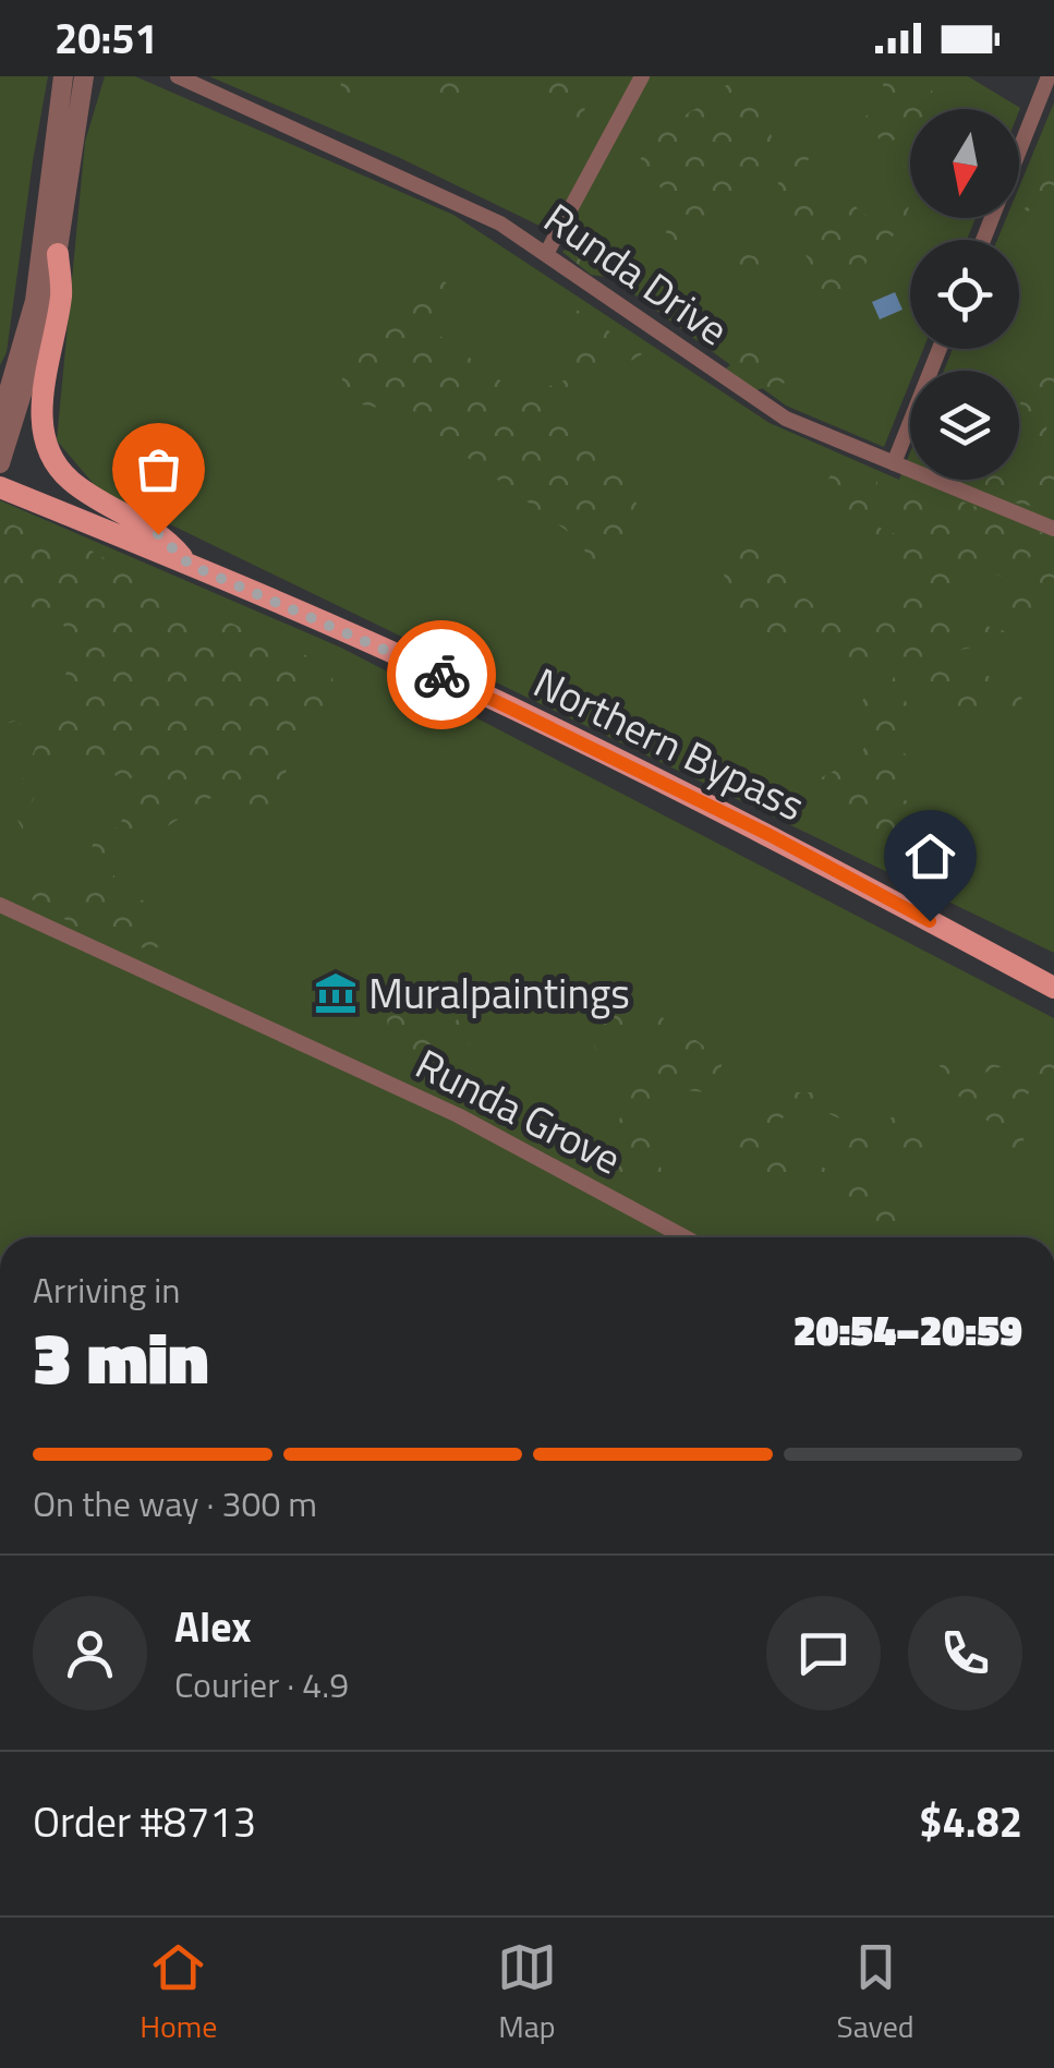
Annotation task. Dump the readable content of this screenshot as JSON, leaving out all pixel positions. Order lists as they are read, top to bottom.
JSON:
{
  "streets": {
    "main road": ["Northern Bypass"],
    "street": ["Runda Drive", "Runda Grove"]
  },
  "places": {
    "museum": ["Muralpaintings"]
  },
  "north": "bottom",
  "page": {
    "status": "20:51",
    "heading": ["3 min", "Arriving in", "20:54–20:59"],
    "panel": [
      "Alex",
      "Courier · 4.9",
      "Order #8713",
      "$4.82"
    ],
    "bar": "On the way · 300 m",
    "tabs": ["Home", "Map", "Saved"]
  }
}
